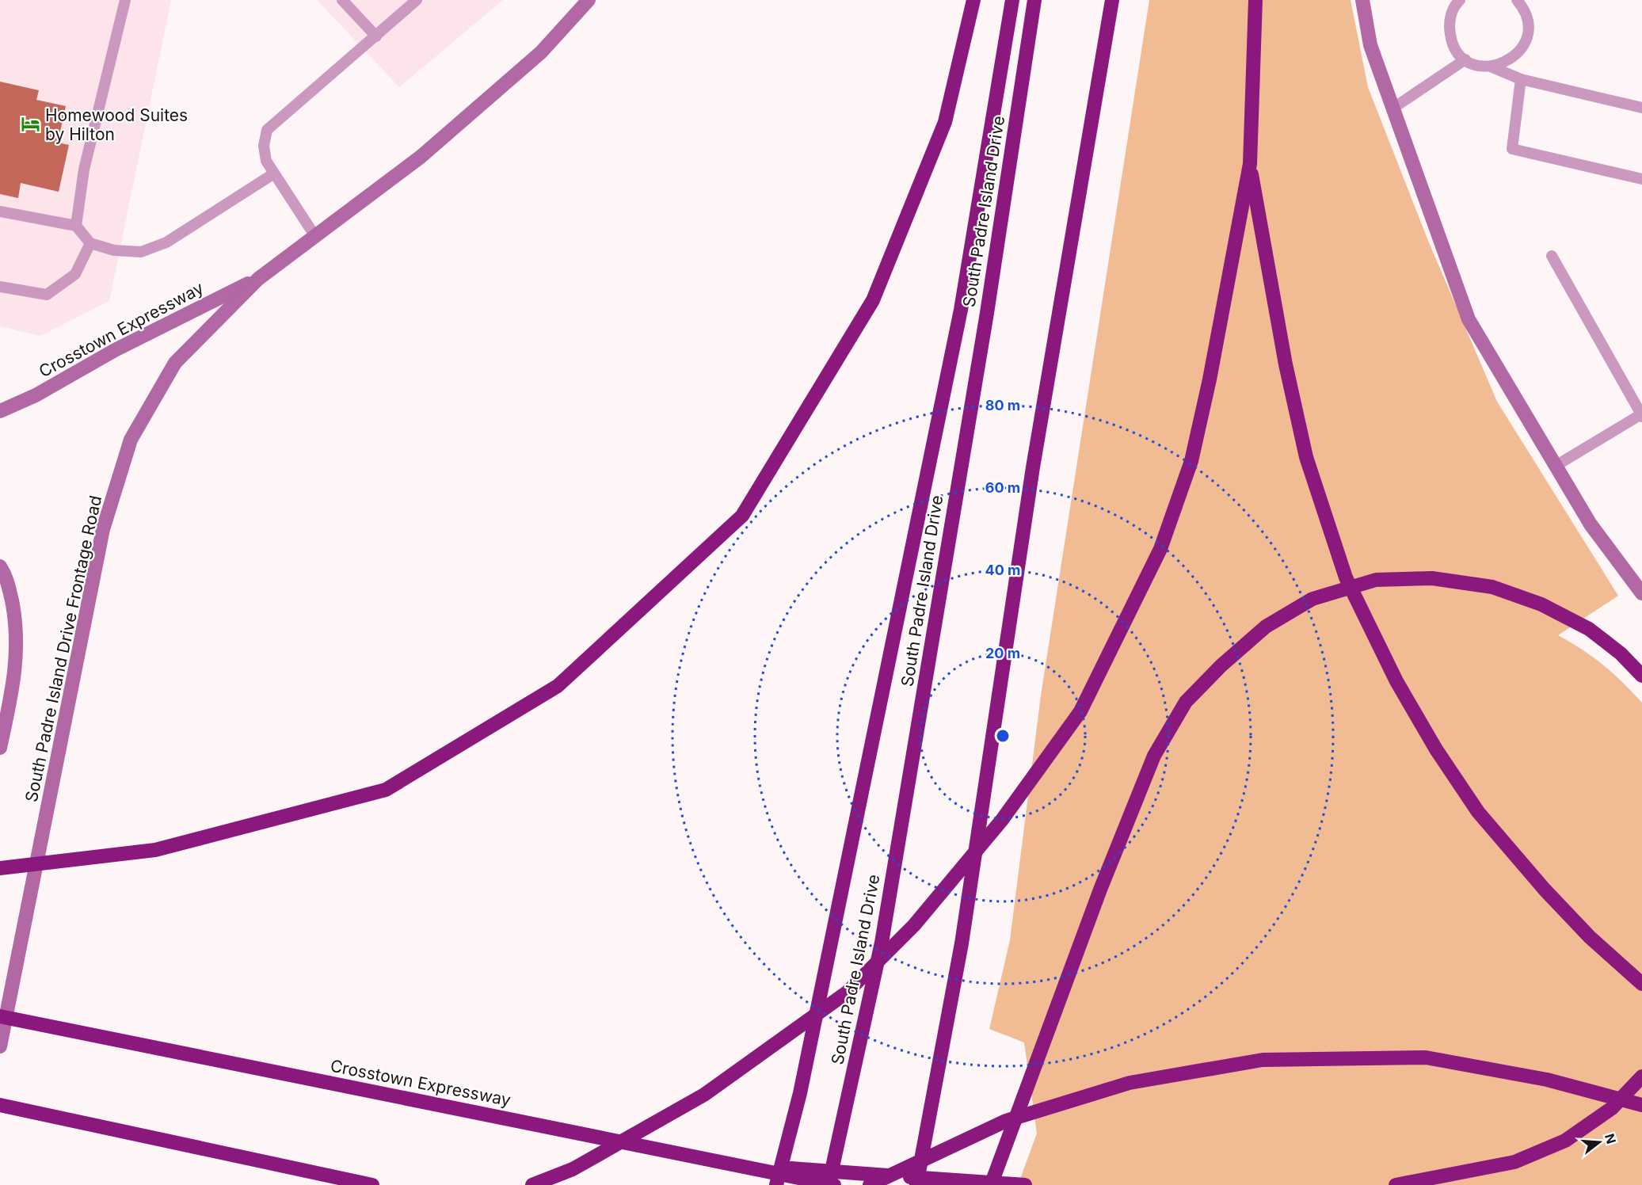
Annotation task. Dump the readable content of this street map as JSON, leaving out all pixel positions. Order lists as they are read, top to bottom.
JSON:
{
  "streets": {
    "highway": ["South Padre Island Drive", "Crosstown Expressway"],
    "main road": ["South Padre Island Drive Frontage Road"]
  },
  "crossings": [
    ["Crosstown Expressway", "South Padre Island Drive Frontage Road"]
  ],
  "places": {
    "hotel": ["Homewood Suites by Hilton"]
  },
  "north": "right",
  "rings": [
    "80 m",
    "60 m",
    "40 m",
    "20 m"
  ]
}
